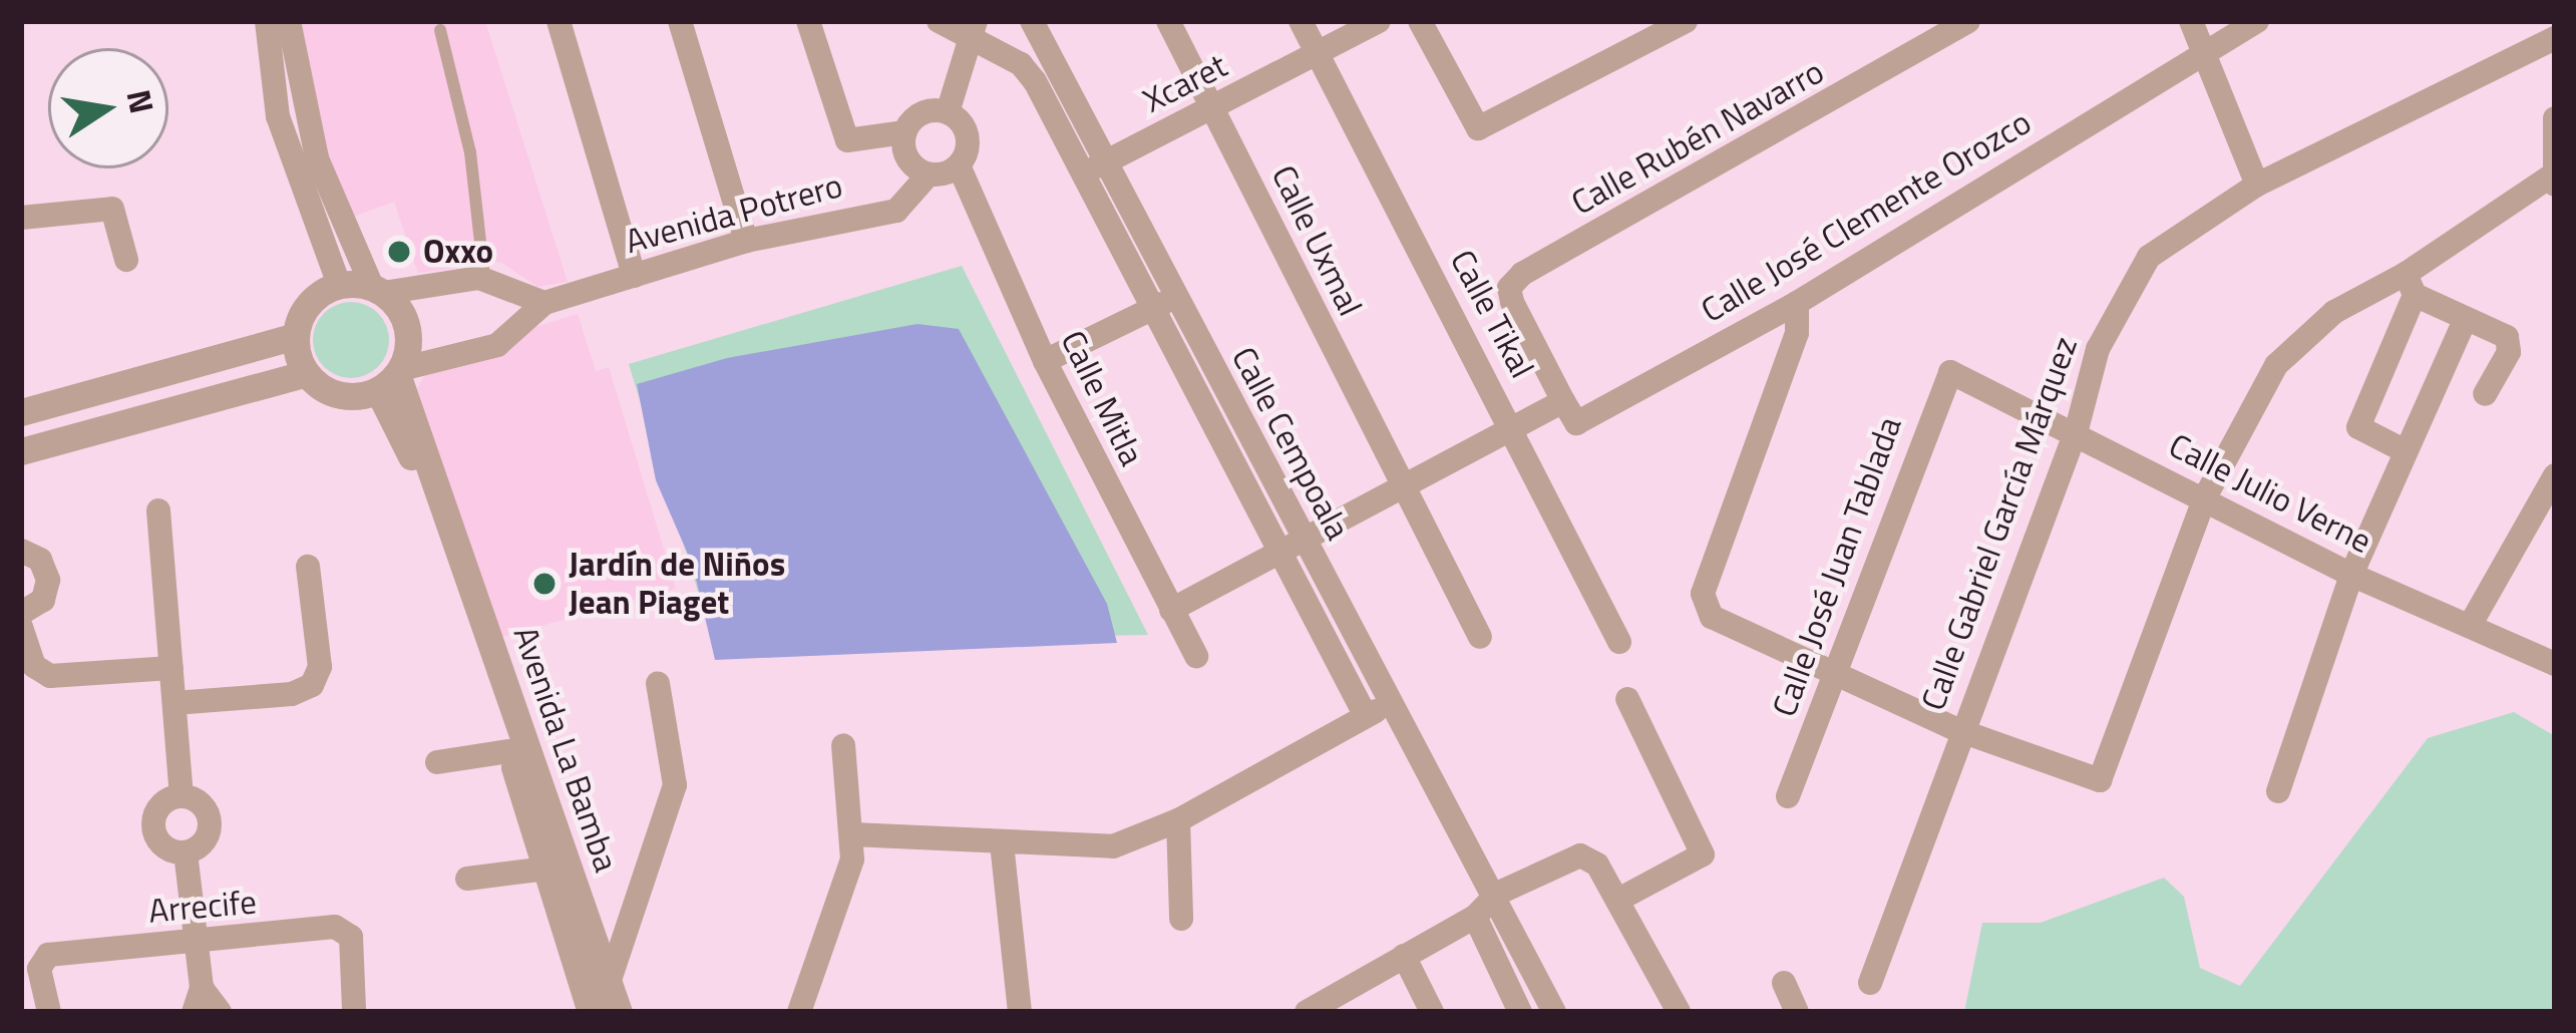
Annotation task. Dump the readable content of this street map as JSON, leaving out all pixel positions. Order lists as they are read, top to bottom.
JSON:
{
  "streets": {
    "street": [
      "Xcaret",
      "Calle Rubén Navarro",
      "Avenida Potrero",
      "Calle José Clemente Orozco",
      "Calle Uxmal",
      "Calle Tikal",
      "Calle Mitla",
      "Calle Cempoala",
      "Calle Julio Verne",
      "Calle Gabriel García Márquez",
      "Calle José Juan Tablada",
      "Avenida La Bamba",
      "Arrecife"
    ]
  },
  "crossings": [
    ["Xcaret", "Calle Uxmal"],
    ["Xcaret", "Calle Tikal"],
    ["Xcaret", "Calle Cempoala"],
    ["Calle Rubén Navarro", "Calle José Clemente Orozco"],
    ["Avenida Potrero", "Calle Mitla"],
    ["Avenida Potrero", "Avenida La Bamba"],
    ["Calle Julio Verne", "Calle Gabriel García Márquez"],
    ["Calle Julio Verne", "Calle José Juan Tablada"]
  ],
  "places": ["Oxxo", "Jardín de Niños Jean Piaget"],
  "north": "right"
}
